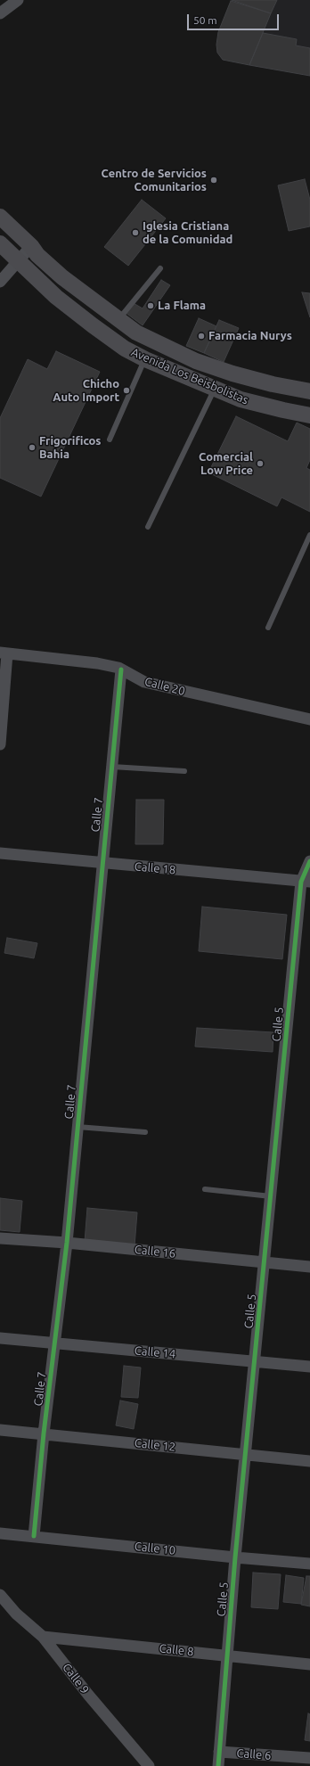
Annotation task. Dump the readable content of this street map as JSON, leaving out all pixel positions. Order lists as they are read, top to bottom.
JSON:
{
  "streets": {
    "main road": ["Avenida Los Beisbolistas"],
    "street": [
      "Calle 20",
      "Calle 7",
      "Calle 18",
      "Calle 5",
      "Calle 16",
      "Calle 14",
      "Calle 12",
      "Calle 10",
      "Calle 8",
      "Calle 9",
      "Calle 6"
    ]
  },
  "crossings": [
    ["Calle 20", "Calle 7"],
    ["Calle 7", "Calle 18"],
    ["Calle 7", "Calle 16"],
    ["Calle 7", "Calle 14"],
    ["Calle 7", "Calle 12"],
    ["Calle 7", "Calle 10"],
    ["Calle 18", "Calle 5"],
    ["Calle 5", "Calle 16"],
    ["Calle 5", "Calle 14"],
    ["Calle 5", "Calle 12"],
    ["Calle 5", "Calle 10"],
    ["Calle 5", "Calle 8"],
    ["Calle 5", "Calle 6"],
    ["Calle 8", "Calle 9"]
  ],
  "places": [
    "Centro de Servicios Comunitarios",
    "Iglesia Cristiana de la Comunidad",
    "La Flama",
    "Farmacia Nurys",
    "Chicho Auto Import",
    "Frigorificos Bahia",
    "Comercial Low Price"
  ],
  "scale_bar": "50 m"
}
